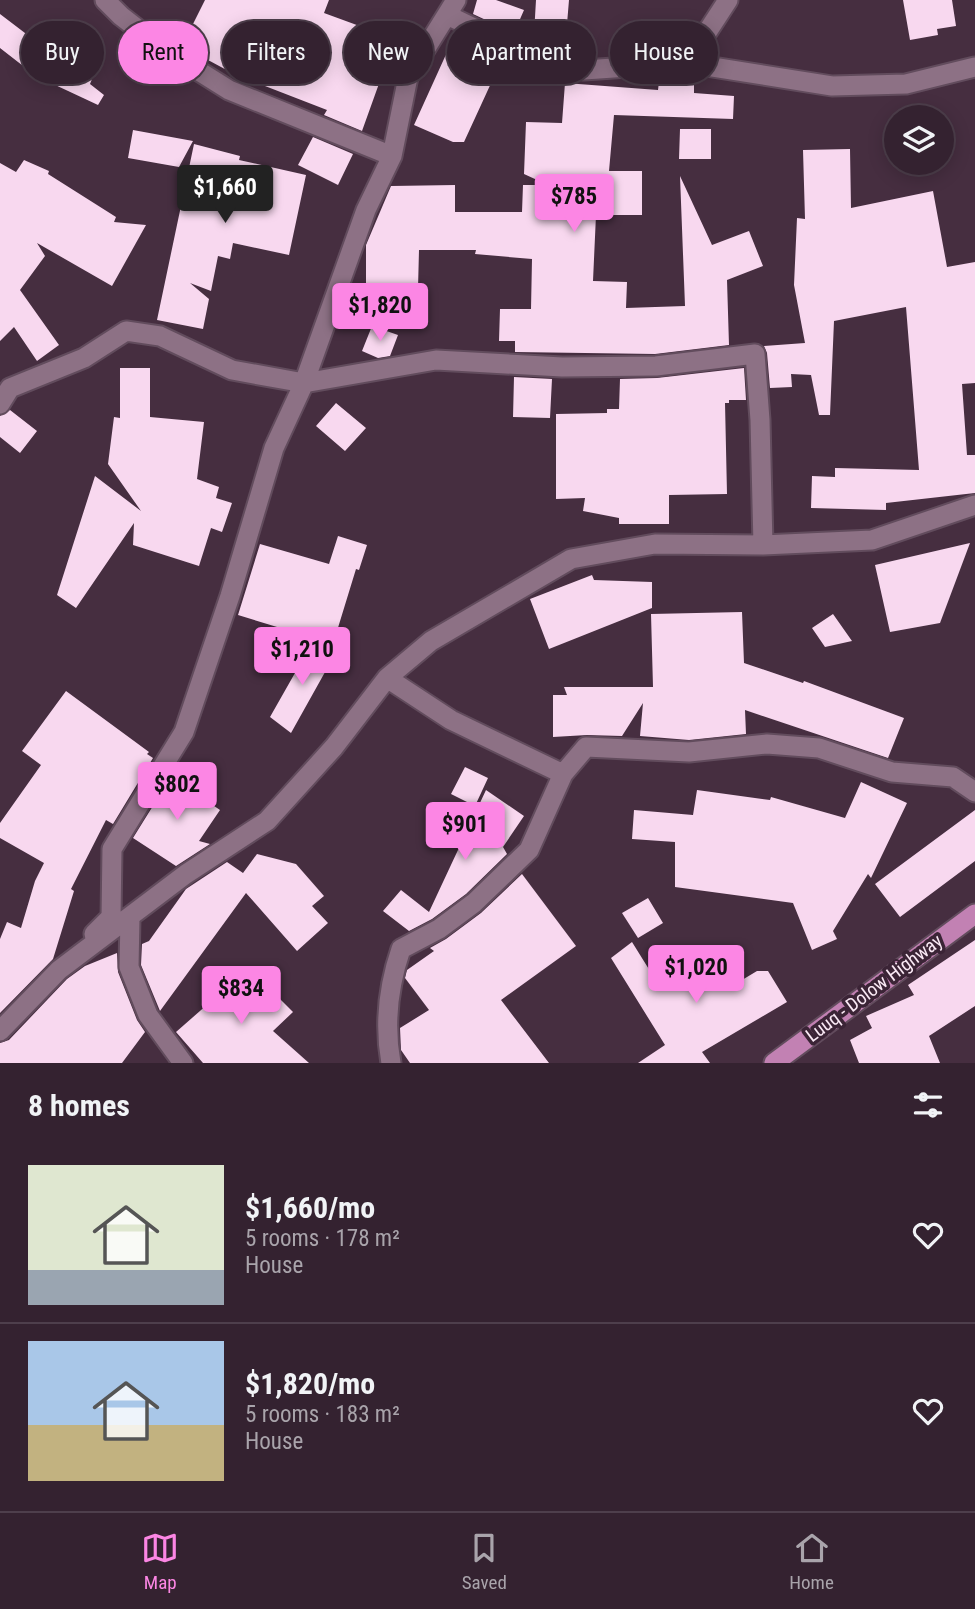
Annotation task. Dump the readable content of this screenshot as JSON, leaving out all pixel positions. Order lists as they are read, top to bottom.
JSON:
{
  "streets": {
    "main road": ["Luuq - Dolow Highway"]
  },
  "page": {
    "chip": [
      "Buy",
      "Rent",
      "Filters",
      "New",
      "Apartment",
      "House"
    ],
    "price": [
      "$1,660",
      "$785",
      "$1,820",
      "$1,210",
      "$802",
      "$901",
      "$1,020",
      "$834"
    ],
    "heading": "8 homes",
    "list": [
      {
        "name": "$1,660/mo",
        "note": "5 rooms · 178 m² · House"
      },
      {
        "name": "$1,820/mo",
        "note": "5 rooms · 183 m² · House"
      }
    ],
    "tabs": ["Map", "Saved", "Home"]
  }
}
